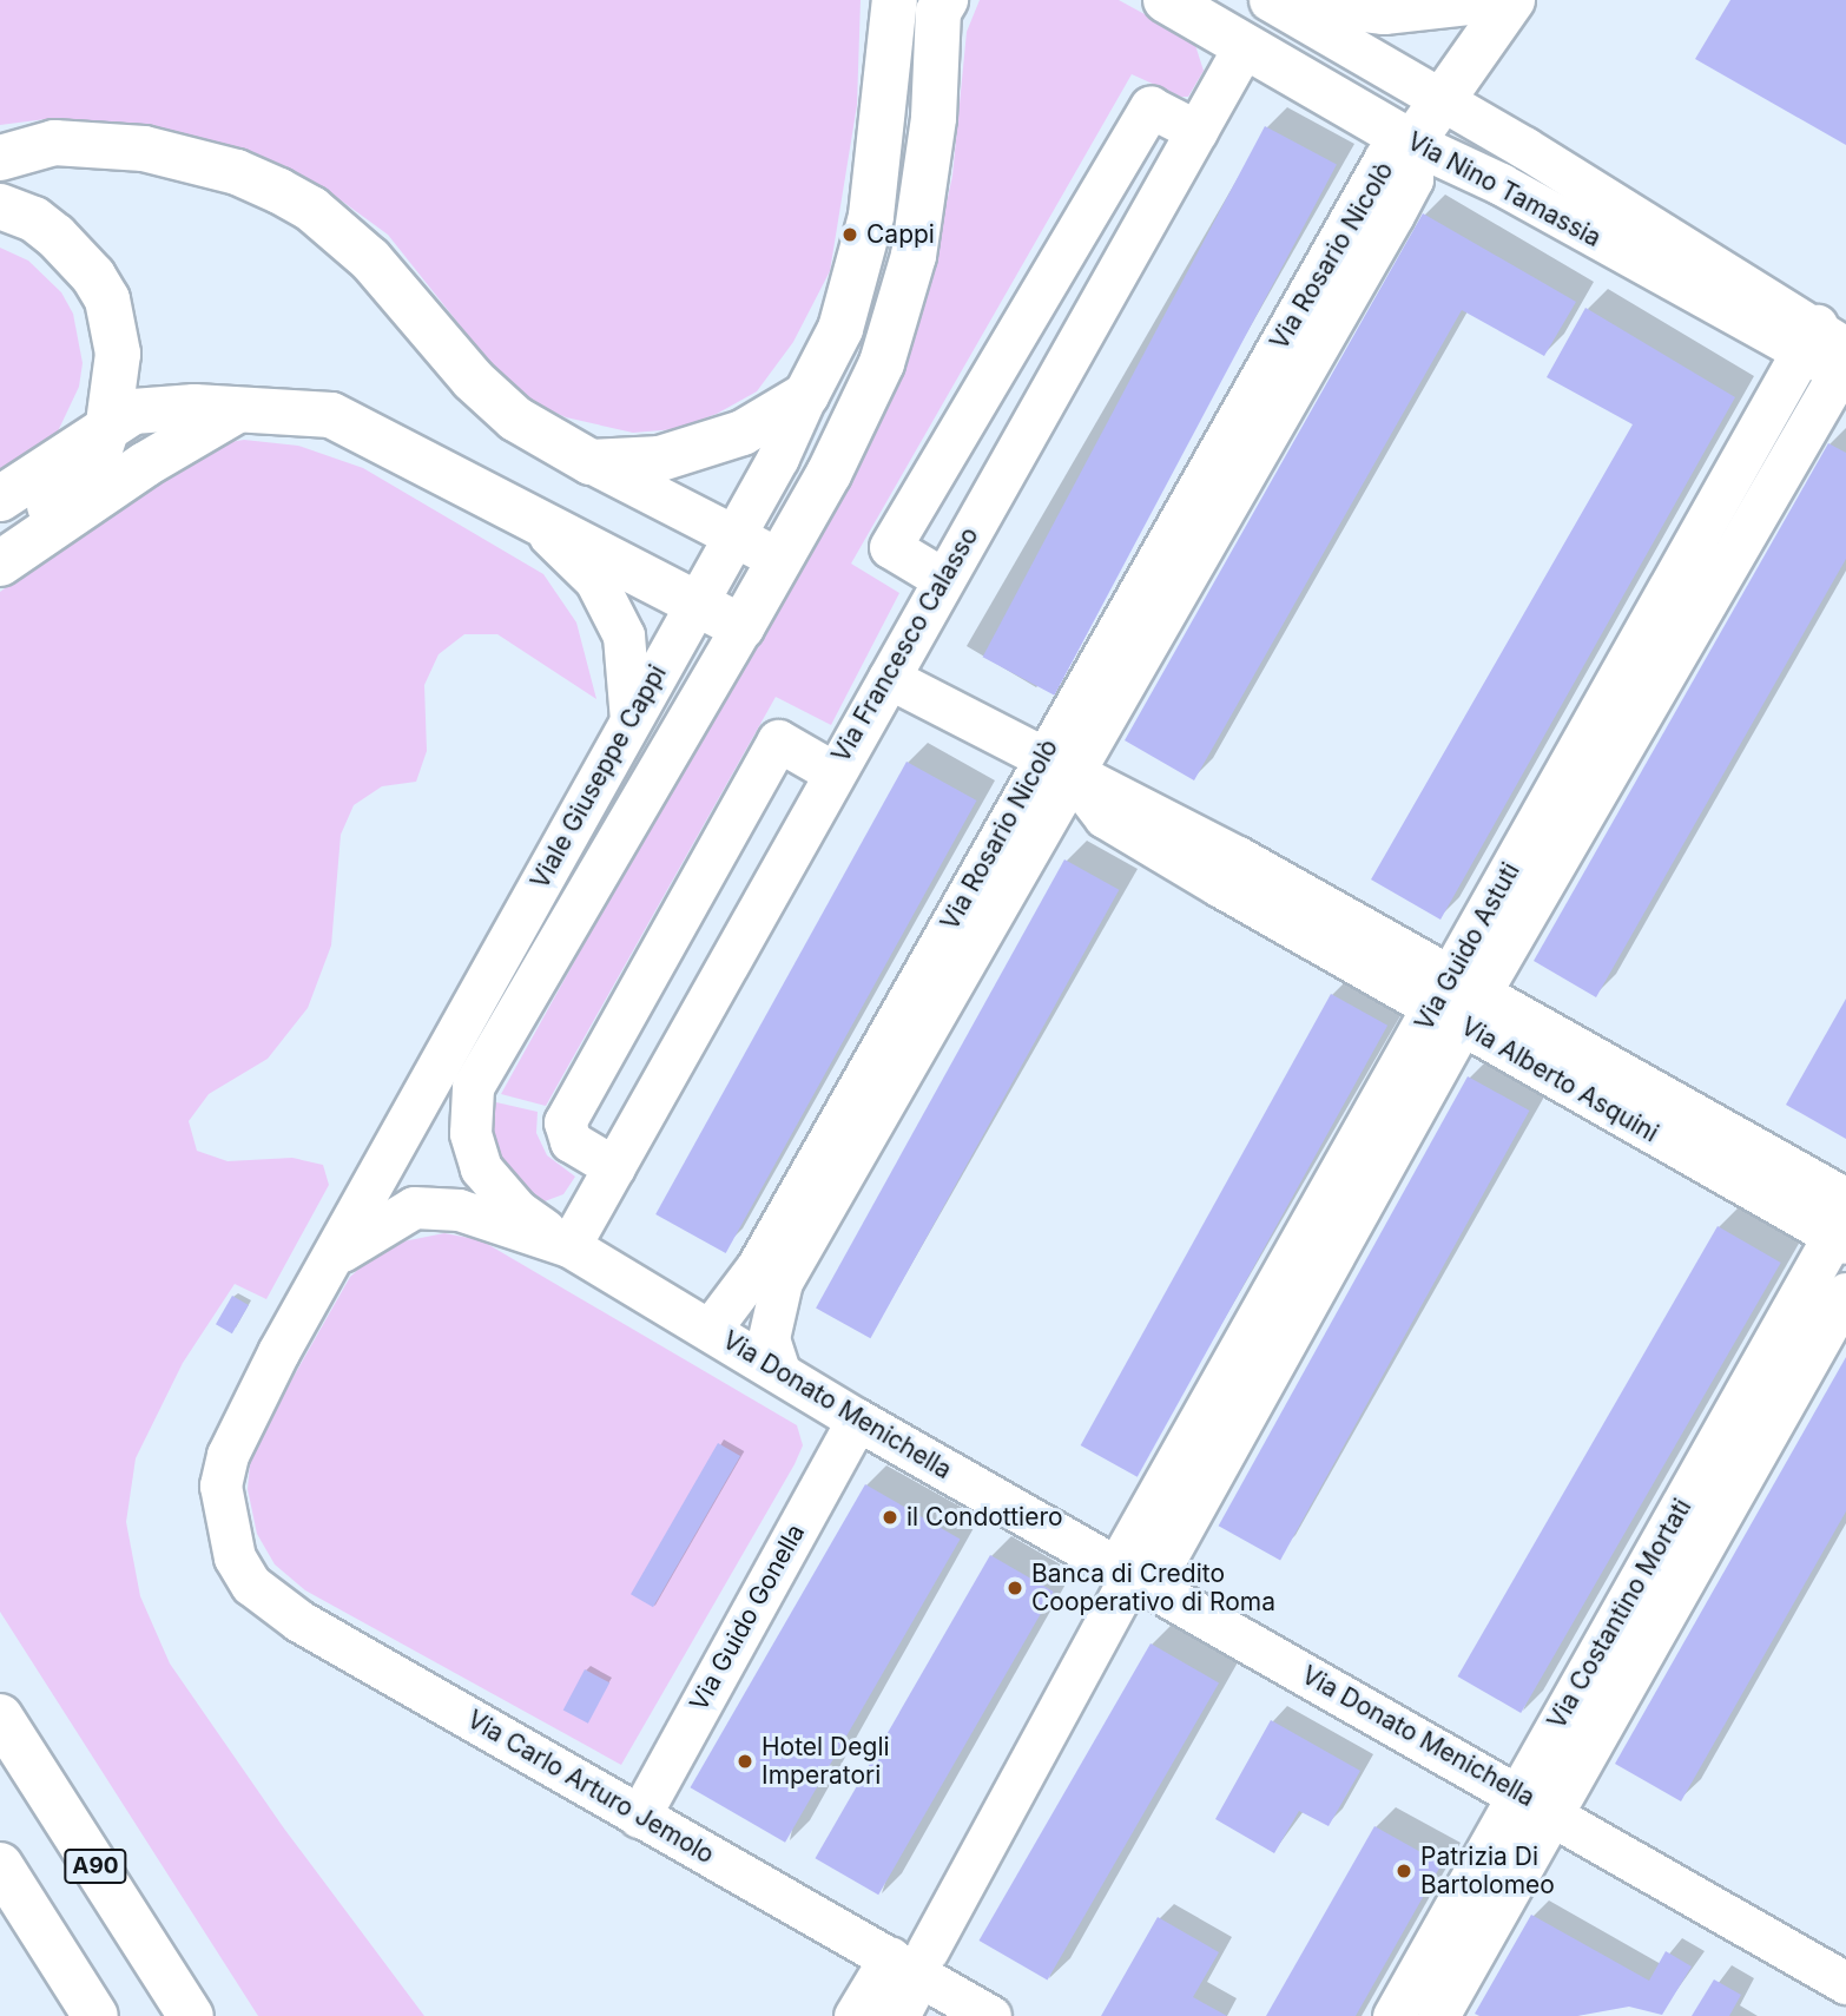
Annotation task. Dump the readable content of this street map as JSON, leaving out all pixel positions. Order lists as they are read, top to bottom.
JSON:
{
  "streets": {
    "main road": ["Via Nino Tamassia", "Viale Giuseppe Cappi", "A90"],
    "street": [
      "Via Rosario Nicolò",
      "Via Francesco Calasso",
      "Via Guido Astuti",
      "Via Alberto Asquini",
      "Via Donato Menichella",
      "Via Costantino Mortati",
      "Via Guido Gonella",
      "Via Carlo Arturo Jemolo"
    ]
  },
  "crossings": [
    ["Via Nino Tamassia", "Via Rosario Nicolò"],
    ["Via Nino Tamassia", "Via Francesco Calasso"],
    ["Via Nino Tamassia", "Via Guido Astuti"],
    ["Via Rosario Nicolò", "Via Alberto Asquini"],
    ["Via Rosario Nicolò", "Via Donato Menichella"],
    ["Via Francesco Calasso", "Viale Giuseppe Cappi"],
    ["Via Francesco Calasso", "Via Alberto Asquini"],
    ["Via Francesco Calasso", "Via Donato Menichella"],
    ["Viale Giuseppe Cappi", "Via Donato Menichella"],
    ["Viale Giuseppe Cappi", "Via Carlo Arturo Jemolo"],
    ["Via Guido Astuti", "Via Alberto Asquini"],
    ["Via Guido Astuti", "Via Donato Menichella"],
    ["Via Guido Astuti", "Via Carlo Arturo Jemolo"],
    ["Via Alberto Asquini", "Via Costantino Mortati"],
    ["Via Donato Menichella", "Via Costantino Mortati"],
    ["Via Donato Menichella", "Via Guido Gonella"],
    ["Via Guido Gonella", "Via Carlo Arturo Jemolo"]
  ],
  "places": [
    "Cappi",
    "il Condottiero",
    "Banca di Credito Cooperativo di Roma",
    "Hotel Degli Imperatori",
    "Patrizia Di Bartolomeo"
  ]
}
